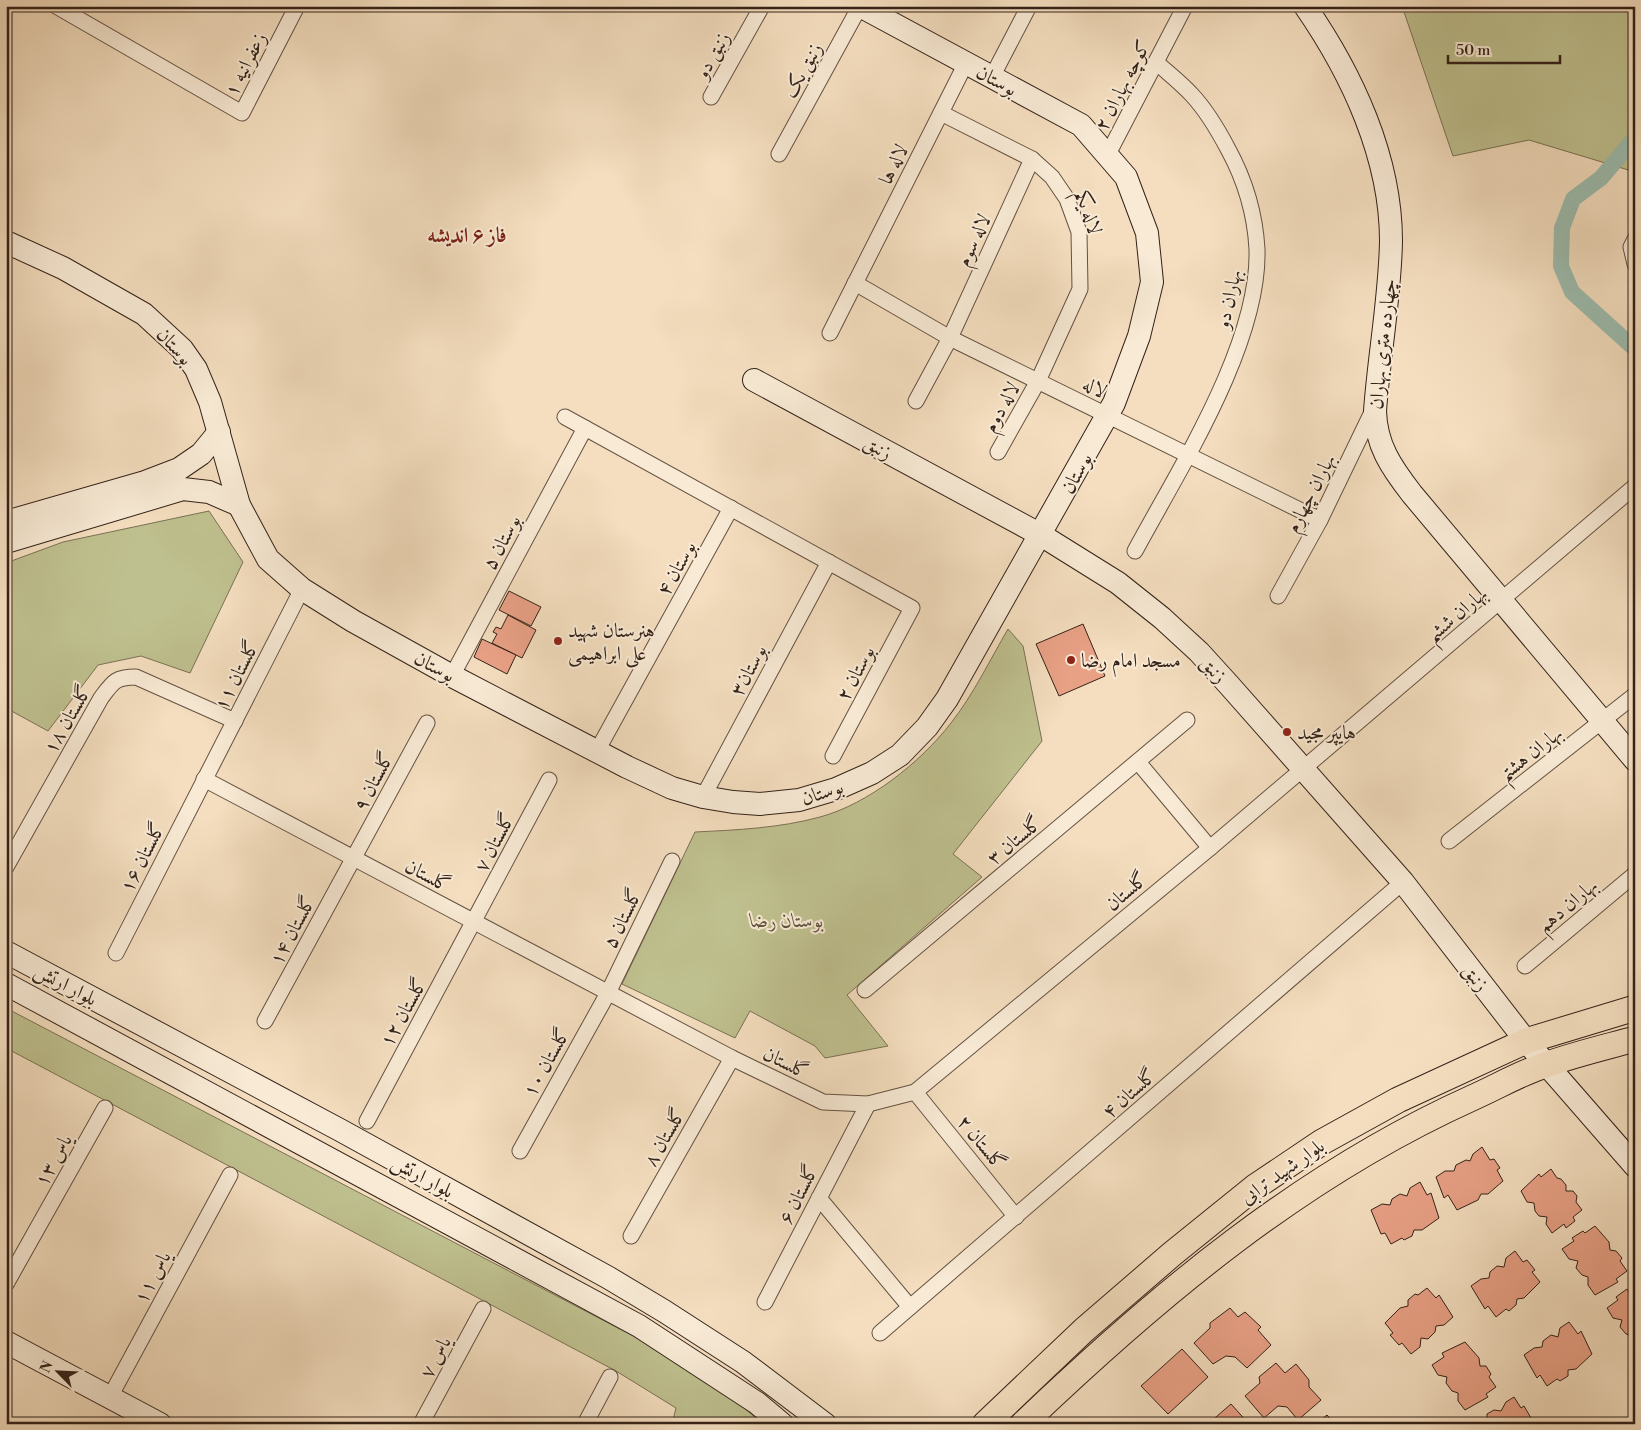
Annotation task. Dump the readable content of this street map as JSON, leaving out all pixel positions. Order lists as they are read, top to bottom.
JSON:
{
  "streets": {
    "main road": ["بلوار شهید ترابی"],
    "street": [
      "زنبق دو",
      "زعفرانیه ۱",
      "زنبق یک",
      "بوستان",
      "کوچه بهاران ۲",
      "لاله ها",
      "لاله یکم",
      "لاله سوم",
      "بهاران دو",
      "چهارده متری بهاران",
      "لاله",
      "لاله دوم",
      "زنبق",
      "بهاران چهارم",
      "بوستان ۵",
      "بوستان ۴",
      "بهاران ششم",
      "بوستان۳",
      "بوستان ۲",
      "گلستان ۱۱",
      "گلستان ۱۸",
      "بهاران هشتم",
      "گلستان ۹",
      "گلستان ۳",
      "گلستان ۷",
      "گلستان ۱۶",
      "گلستان",
      "بهاران دهم",
      "گلستان ۵",
      "گلستان ۱۴",
      "بلوار ارتش",
      "گلستان ۱۲",
      "گلستان ۱۰",
      "گلستان ۴",
      "گلستان ۸",
      "گلستان ۲",
      "یاس ۱۳",
      "گلستان ۶",
      "یاس ۱۱",
      "یاس ۷"
    ]
  },
  "crossings": [
    ["زنبق یک", "بوستان"],
    ["بوستان", "کوچه بهاران ۲"],
    ["بوستان", "لاله ها"],
    ["بوستان", "لاله"],
    ["بوستان", "زنبق"],
    ["بوستان", "بوستان ۵"],
    ["بوستان", "بوستان ۴"],
    ["بوستان", "بوستان۳"],
    ["بوستان", "گلستان ۱۱"],
    ["کوچه بهاران ۲", "بهاران دو"],
    ["لاله ها", "لاله یکم"],
    ["لاله ها", "لاله"],
    ["لاله یکم", "لاله سوم"],
    ["لاله یکم", "لاله"],
    ["لاله یکم", "لاله دوم"],
    ["لاله سوم", "لاله"],
    ["بهاران دو", "لاله"],
    ["چهارده متری بهاران", "بهاران چهارم"],
    ["چهارده متری بهاران", "بهاران ششم"],
    ["چهارده متری بهاران", "بهاران هشتم"],
    ["لاله", "لاله دوم"],
    ["لاله", "بهاران چهارم"],
    ["زنبق", "بهاران ششم"],
    ["زنبق", "گلستان"],
    ["زنبق", "گلستان ۴"],
    ["زنبق", "بلوار شهید ترابی"],
    ["بهاران ششم", "گلستان"],
    ["بوستان۳", "بوستان ۲"],
    ["گلستان ۱۱", "گلستان ۱۸"],
    ["گلستان ۱۱", "گلستان ۱۶"],
    ["گلستان ۱۱", "گلستان"],
    ["گلستان ۹", "گلستان"],
    ["گلستان ۹", "گلستان ۱۴"],
    ["گلستان ۷", "گلستان"],
    ["گلستان ۷", "گلستان ۱۲"],
    ["گلستان ۱۶", "گلستان"],
    ["گلستان", "گلستان ۵"],
    ["گلستان", "گلستان ۱۴"],
    ["گلستان", "گلستان ۱۲"],
    ["گلستان", "گلستان ۱۰"],
    ["گلستان", "گلستان ۸"],
    ["گلستان", "گلستان ۲"],
    ["گلستان", "گلستان ۶"],
    ["گلستان ۵", "گلستان ۱۰"],
    ["بلوار ارتش", "گلستان ۱۲"],
    ["گلستان ۴", "گلستان ۲"]
  ],
  "districts": ["فاز ۶ اندیشه"],
  "parks": ["بوستان رضا"],
  "places": ["هنرستان شهید علی ابراهیمی", "مسجد امام رضا", "هایپر مجید"],
  "scale_bar": "50 m",
  "north": "top left"
}
